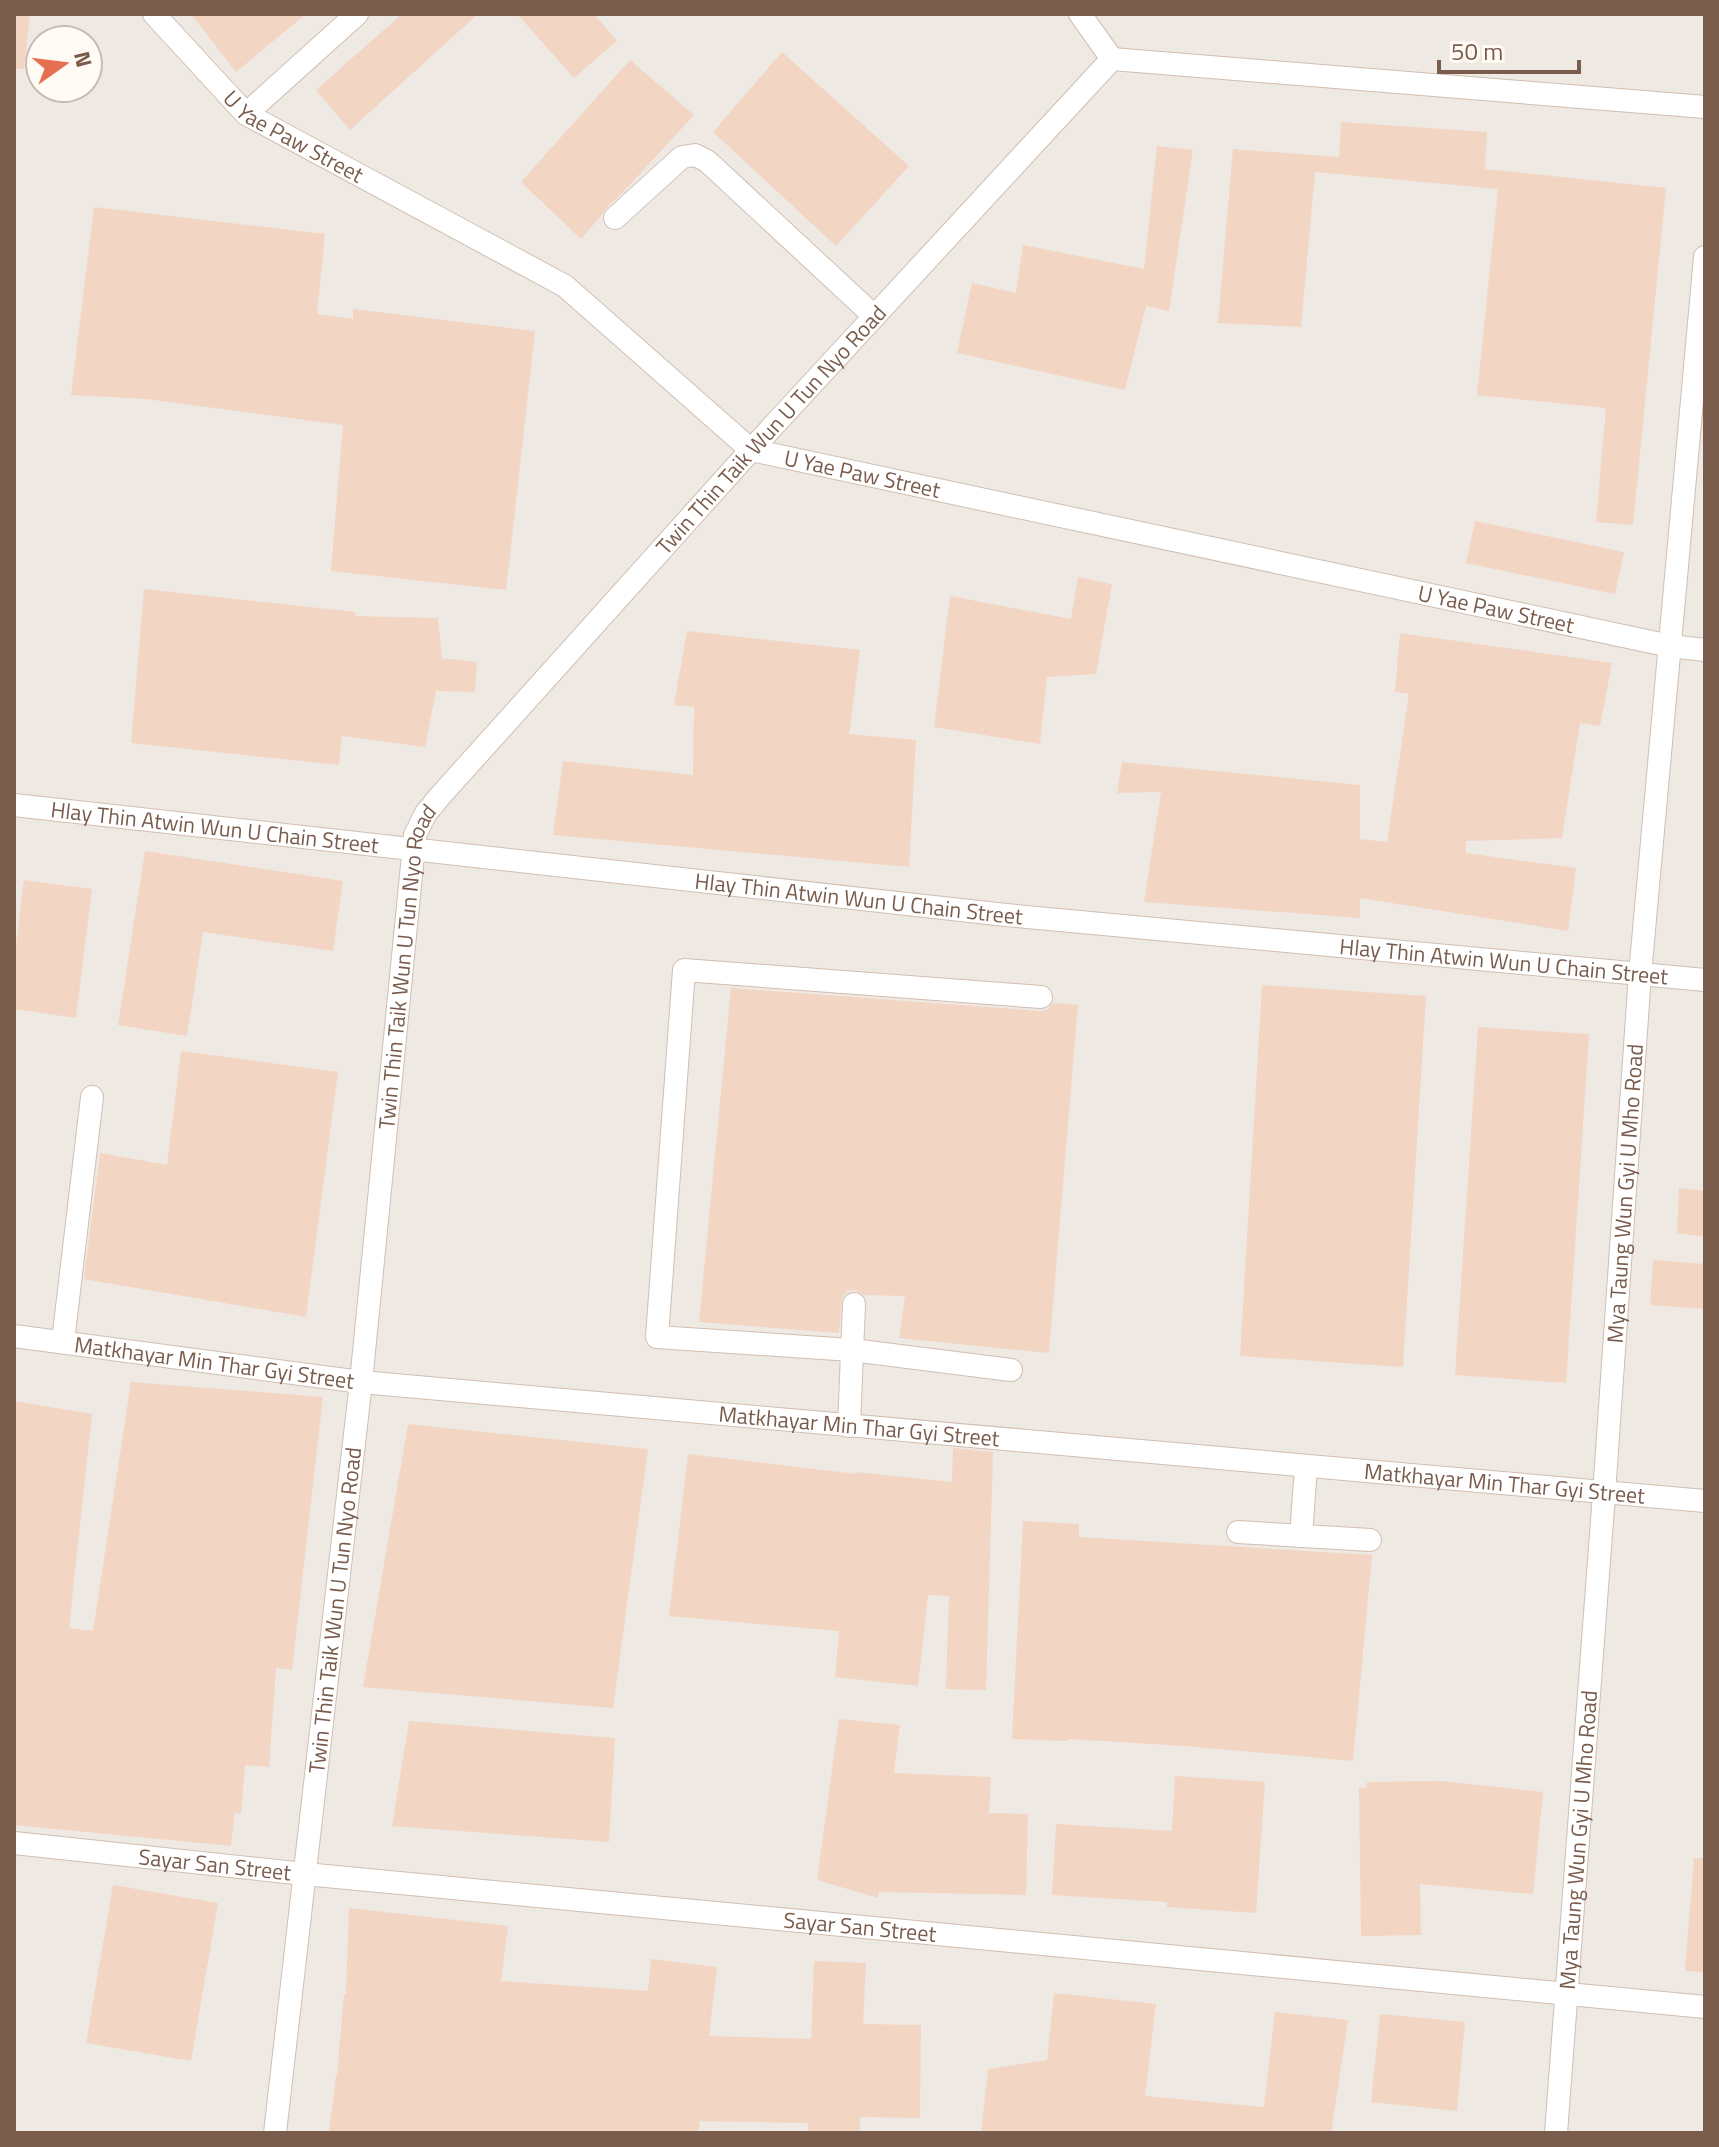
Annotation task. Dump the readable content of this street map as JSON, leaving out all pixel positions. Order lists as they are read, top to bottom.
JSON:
{
  "streets": {
    "street": [
      "U Yae Paw Street",
      "Twin Thin Taik Wun U Tun Nyo Road",
      "Hlay Thin Atwin Wun U Chain Street",
      "Mya Taung Wun Gyi U Mho Road",
      "Matkhayar Min Thar Gyi Street",
      "Sayar San Street"
    ]
  },
  "crossings": [
    ["U Yae Paw Street", "Twin Thin Taik Wun U Tun Nyo Road"],
    ["U Yae Paw Street", "Mya Taung Wun Gyi U Mho Road"],
    ["Twin Thin Taik Wun U Tun Nyo Road", "Hlay Thin Atwin Wun U Chain Street"],
    ["Twin Thin Taik Wun U Tun Nyo Road", "Matkhayar Min Thar Gyi Street"],
    ["Twin Thin Taik Wun U Tun Nyo Road", "Sayar San Street"],
    ["Hlay Thin Atwin Wun U Chain Street", "Mya Taung Wun Gyi U Mho Road"],
    ["Mya Taung Wun Gyi U Mho Road", "Matkhayar Min Thar Gyi Street"],
    ["Mya Taung Wun Gyi U Mho Road", "Sayar San Street"]
  ],
  "scale_bar": "50 m",
  "north": "right"
}
